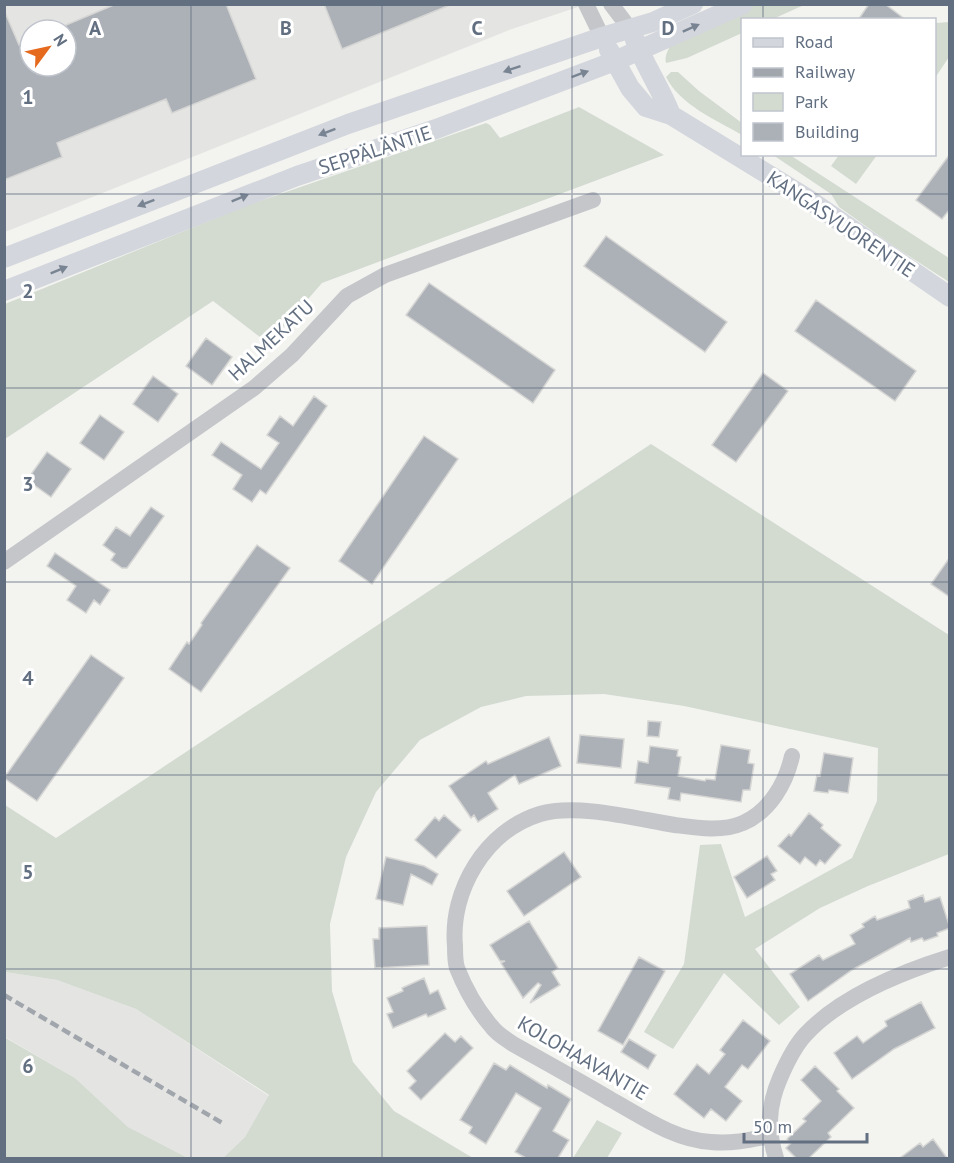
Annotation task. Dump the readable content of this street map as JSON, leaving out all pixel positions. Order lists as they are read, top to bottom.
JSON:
{
  "streets": {
    "main road": ["SEPPÄLÄNTIE", "KANGASVUORENTIE"],
    "street": ["HALMEKATU", "KOLOHAAVANTIE"]
  },
  "crossings": [
    ["SEPPÄLÄNTIE", "KANGASVUORENTIE"]
  ],
  "legend": [
    "Road",
    "Railway",
    "Park",
    "Building"
  ],
  "scale_bar": "50 m",
  "north": "top right",
  "grid": {
    "columns": [
      "A",
      "B",
      "C",
      "D"
    ],
    "rows": [
      "1",
      "2",
      "3",
      "4",
      "5",
      "6"
    ]
  }
}
